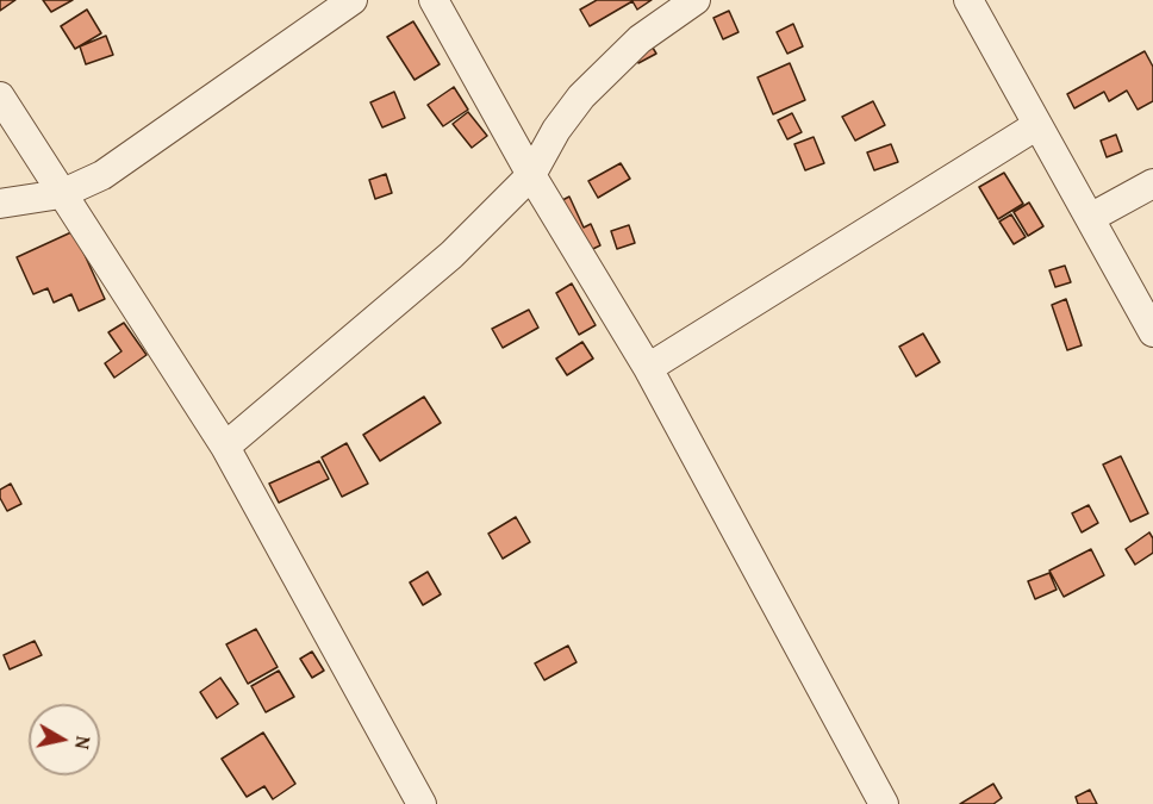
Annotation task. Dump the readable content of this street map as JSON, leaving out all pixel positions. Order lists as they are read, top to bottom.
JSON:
{
  "north": "right"
}
